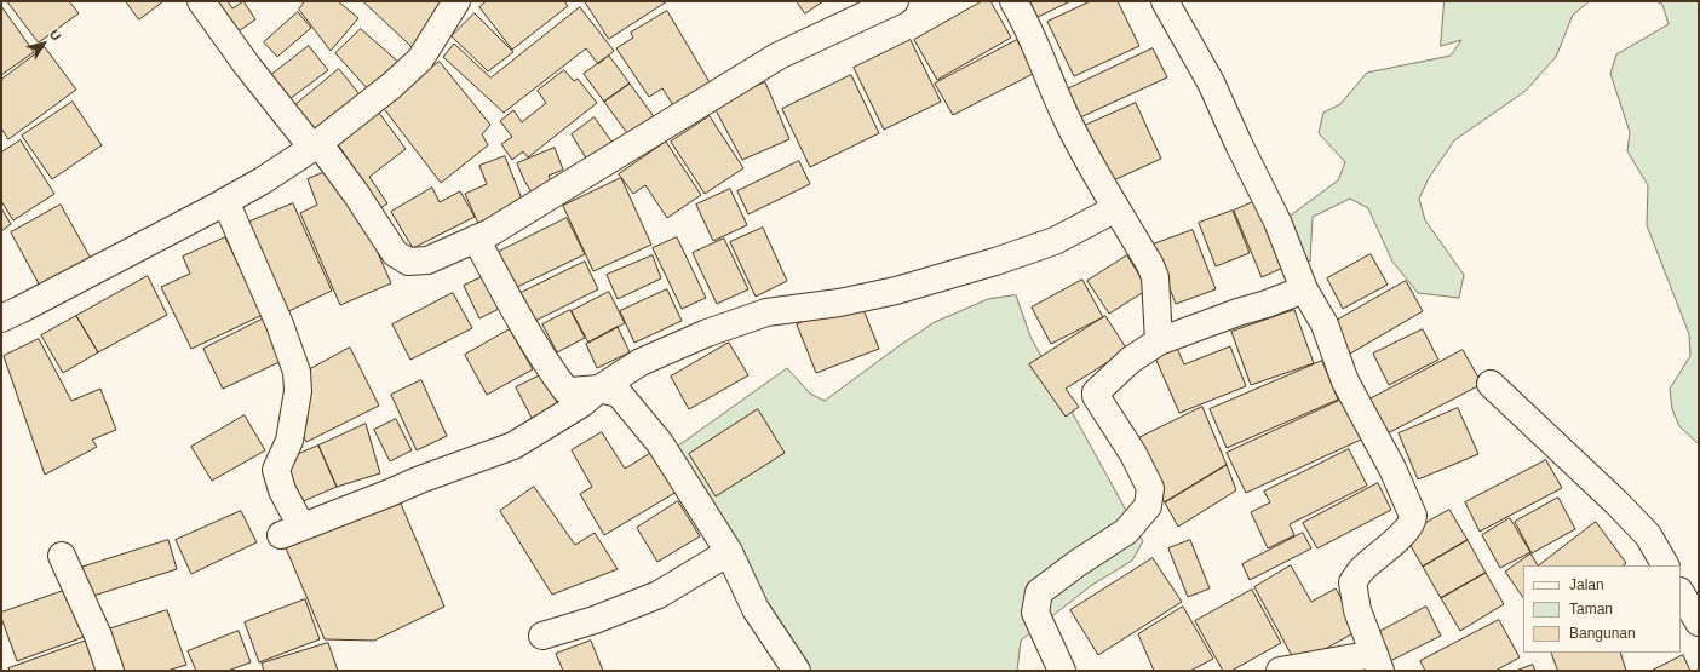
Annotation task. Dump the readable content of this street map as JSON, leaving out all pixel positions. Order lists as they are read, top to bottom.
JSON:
{
  "legend": ["Jalan", "Taman", "Bangunan"],
  "north": "top right"
}
